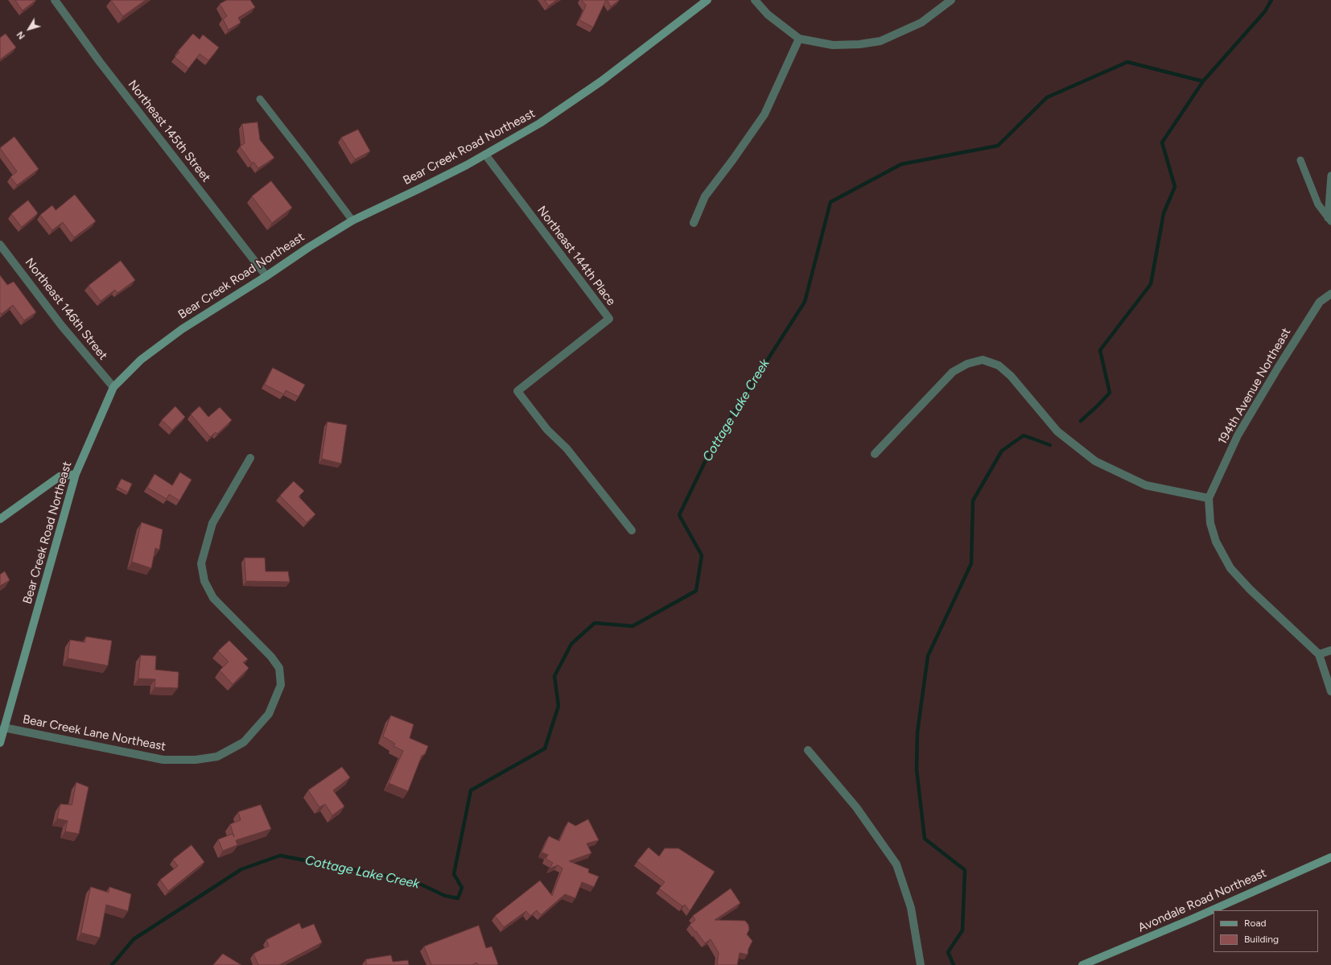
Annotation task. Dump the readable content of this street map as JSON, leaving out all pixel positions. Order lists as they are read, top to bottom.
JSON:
{
  "streets": {
    "street": [
      "Northeast 145th Street",
      "Bear Creek Road Northeast",
      "Northeast 144th Place",
      "Northeast 146th Street",
      "194th Avenue Northeast",
      "Bear Creek Lane Northeast",
      "Avondale Road Northeast"
    ]
  },
  "crossings": [
    ["Northeast 145th Street", "Bear Creek Road Northeast"],
    ["Bear Creek Road Northeast", "Northeast 144th Place"],
    ["Bear Creek Road Northeast", "Northeast 146th Street"],
    ["Bear Creek Road Northeast", "Bear Creek Lane Northeast"]
  ],
  "water": ["Cottage Lake Creek"],
  "legend": ["Road", "Building"],
  "north": "bottom left"
}
